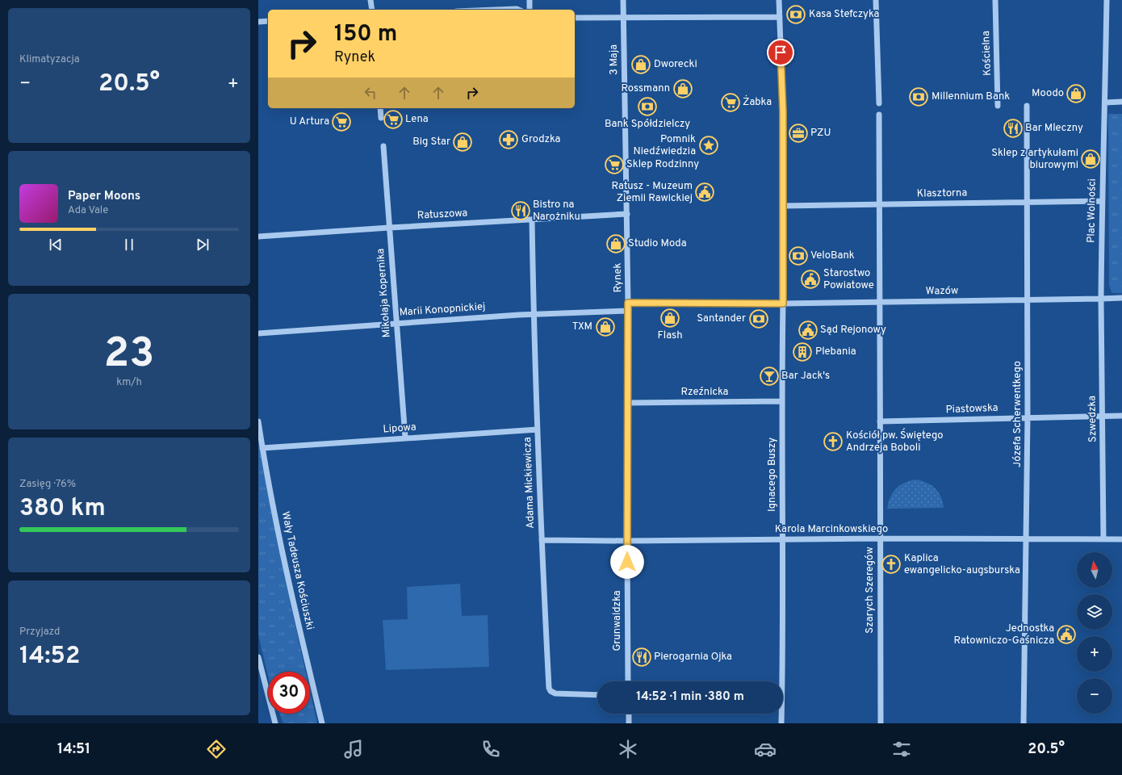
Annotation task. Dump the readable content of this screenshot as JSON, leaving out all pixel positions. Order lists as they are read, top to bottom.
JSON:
{
  "streets": {
    "street": [
      "Kościelna",
      "3 Maja",
      "Klasztorna",
      "Plac Wolności",
      "Ratuszowa",
      "Rynek",
      "Wazów",
      "Mikołaja Kopernika",
      "Marii Konopnickiej",
      "Rzeźnicka",
      "Piastowska",
      "Józefa Scherwentkego",
      "Szwedzka",
      "Lipowa",
      "Ignacego Buszy",
      "Adama Mickiewicza",
      "Karola Marcinkowskiego",
      "Wały Tadeusza Kościuszki",
      "Szarych Szeregów",
      "Grunwaldzka"
    ]
  },
  "crossings": [
    ["3 Maja", "Rynek"],
    ["Klasztorna", "Plac Wolności"],
    ["Klasztorna", "Józefa Scherwentkego"],
    ["Klasztorna", "Szarych Szeregów"],
    ["Plac Wolności", "Wazów"],
    ["Plac Wolności", "Szwedzka"],
    ["Ratuszowa", "Rynek"],
    ["Ratuszowa", "Mikołaja Kopernika"],
    ["Ratuszowa", "Adama Mickiewicza"],
    ["Rynek", "Wazów"],
    ["Rynek", "Ignacego Buszy"],
    ["Rynek", "Grunwaldzka"],
    ["Wazów", "Józefa Scherwentkego"],
    ["Wazów", "Szwedzka"],
    ["Wazów", "Ignacego Buszy"],
    ["Wazów", "Szarych Szeregów"],
    ["Mikołaja Kopernika", "Marii Konopnickiej"],
    ["Mikołaja Kopernika", "Lipowa"],
    ["Marii Konopnickiej", "Adama Mickiewicza"],
    ["Marii Konopnickiej", "Grunwaldzka"],
    ["Rzeźnicka", "Ignacego Buszy"],
    ["Rzeźnicka", "Grunwaldzka"],
    ["Piastowska", "Józefa Scherwentkego"],
    ["Piastowska", "Szwedzka"],
    ["Piastowska", "Szarych Szeregów"],
    ["Józefa Scherwentkego", "Karola Marcinkowskiego"],
    ["Szwedzka", "Karola Marcinkowskiego"],
    ["Lipowa", "Adama Mickiewicza"],
    ["Lipowa", "Wały Tadeusza Kościuszki"],
    ["Ignacego Buszy", "Karola Marcinkowskiego"],
    ["Adama Mickiewicza", "Karola Marcinkowskiego"],
    ["Karola Marcinkowskiego", "Szarych Szeregów"],
    ["Karola Marcinkowskiego", "Grunwaldzka"]
  ],
  "places": {
    "bank": [
      "Kasa Stefczyka",
      "Millennium Bank",
      "Bank Spółdzielczy",
      "VeloBank",
      "Santander"
    ],
    "shop": [
      "Dworecki",
      "Rossmann",
      "Moodo",
      "Big Star",
      "Sklep z artykułami biurowymi",
      "Studio Moda",
      "Flash",
      "TXM"
    ],
    "supermarket": [
      "Żabka",
      "Lena",
      "U Artura",
      "Sklep Rodzinny"
    ],
    "restaurant": ["Bar Mleczny", "Bistro na Narożniku", "Pierogarnia Ojka"],
    "office": ["PZU"],
    "pharmacy": ["Grodzka"],
    "place": ["Pomnik Niedźwiedzia"],
    "public building": [
      "Ratusz - Muzeum Ziemii Rawickiej",
      "Starostwo Powiatowe",
      "Sąd Rejonowy",
      "Jednostka Ratowniczo-Gaśnicza"
    ],
    "building": ["Plebania"],
    "bar": ["Bar Jack's"],
    "church": ["Kościół pw. Świętego Andrzeja Boboli", "Kaplica ewangelicko-augsburska"]
  },
  "north": "top",
  "page": {
    "tile": [
      "Klimatyzacja",
      ["23", "km/h"],
      ["Zasięg · 76%", "380 km"],
      ["Przyjazd", "14:52"]
    ],
    "turn": ["150 m", "Rynek"],
    "heat": ["−", "20.5°", "+"],
    "song": ["Paper Moons", "Ada Vale"],
    "map_buttons": ["+", "−"],
    "limit": "30",
    "trip": "14:52 · 1 min · 380 m",
    "tabs": ["14:51", "20.5°"]
  }
}
